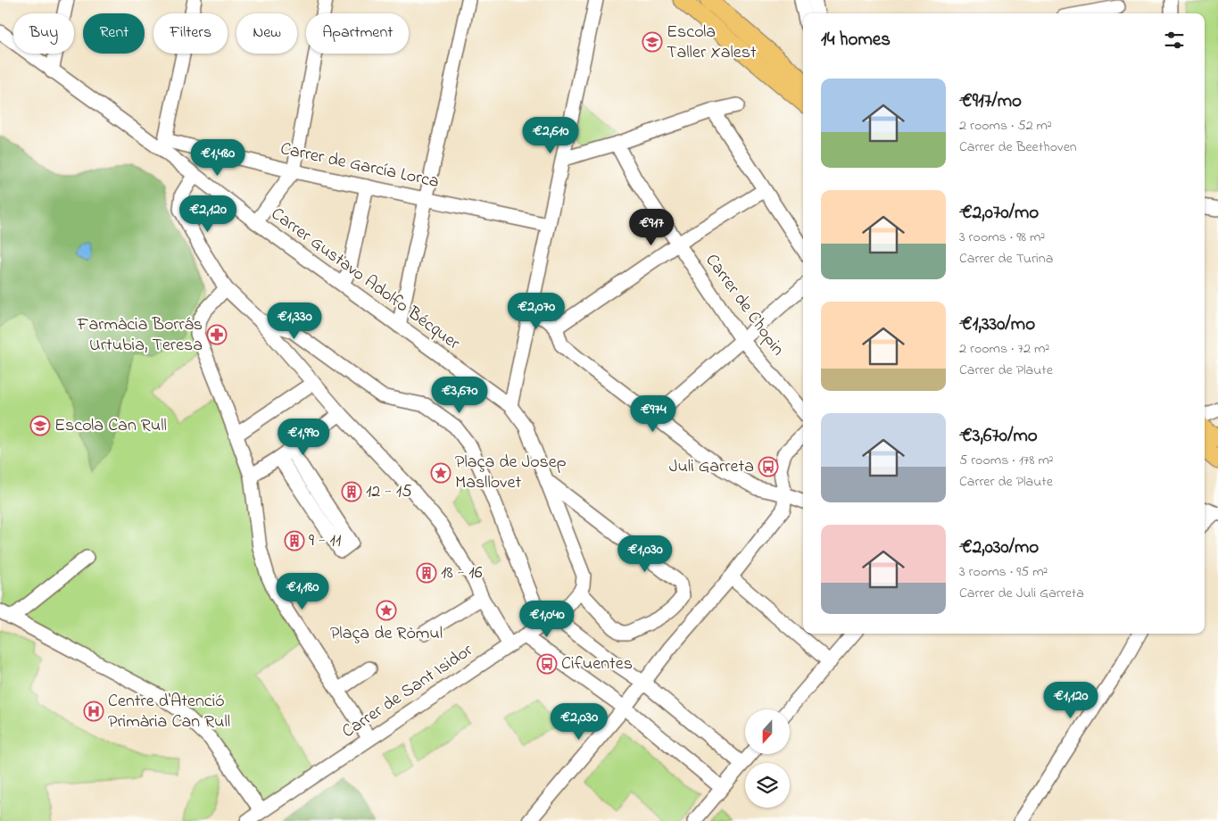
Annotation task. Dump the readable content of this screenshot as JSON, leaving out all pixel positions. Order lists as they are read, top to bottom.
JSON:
{
  "streets": {
    "street": [
      "Carrer de García Lorca",
      "Carrer Gustavo Adolfo Bécquer",
      "Carrer de Chopin",
      "Carrer de Sant Isidor"
    ]
  },
  "crossings": [
    ["Carrer de García Lorca", "Carrer Gustavo Adolfo Bécquer"],
    ["Carrer Gustavo Adolfo Bécquer", "Carrer de Sant Isidor"]
  ],
  "places": {
    "school or university": ["Escola Taller Xalest", "Escola Can Rull"],
    "pharmacy": ["Farmàcia Borrás Urtubia, Teresa"],
    "bus stop": ["Juli Garreta", "Cifuentes"],
    "place": ["Plaça de Josep Masllovet", "Plaça de Ròmul"],
    "building": ["12 - 15", "9 - 11", "18 - 16"],
    "hospital": ["Centre d'Atenció Primària Can Rull"]
  },
  "north": "bottom",
  "page": {
    "chip": [
      "Buy",
      "Rent",
      "Filters",
      "New",
      "Apartment"
    ],
    "heading": "14 homes",
    "list": [
      {
        "name": "€917/mo",
        "note": "2 rooms · 52 m² · Carrer de Beethoven"
      },
      {
        "name": "€2,070/mo",
        "note": "3 rooms · 98 m² · Carrer de Turina"
      },
      {
        "name": "€1,330/mo",
        "note": "2 rooms · 72 m² · Carrer de Plaute"
      },
      {
        "name": "€3,670/mo",
        "note": "5 rooms · 178 m² · Carrer de Plaute"
      },
      {
        "name": "€2,030/mo",
        "note": "3 rooms · 95 m² · Carrer de Juli Garreta"
      }
    ],
    "price": [
      "€2,610",
      "€1,480",
      "€2,120",
      "€917",
      "€2,070",
      "€1,330",
      "€3,670",
      "€974",
      "€1,990",
      "€1,030",
      "€1,180",
      "€1,040",
      "€1,120",
      "€2,030"
    ]
  }
}
